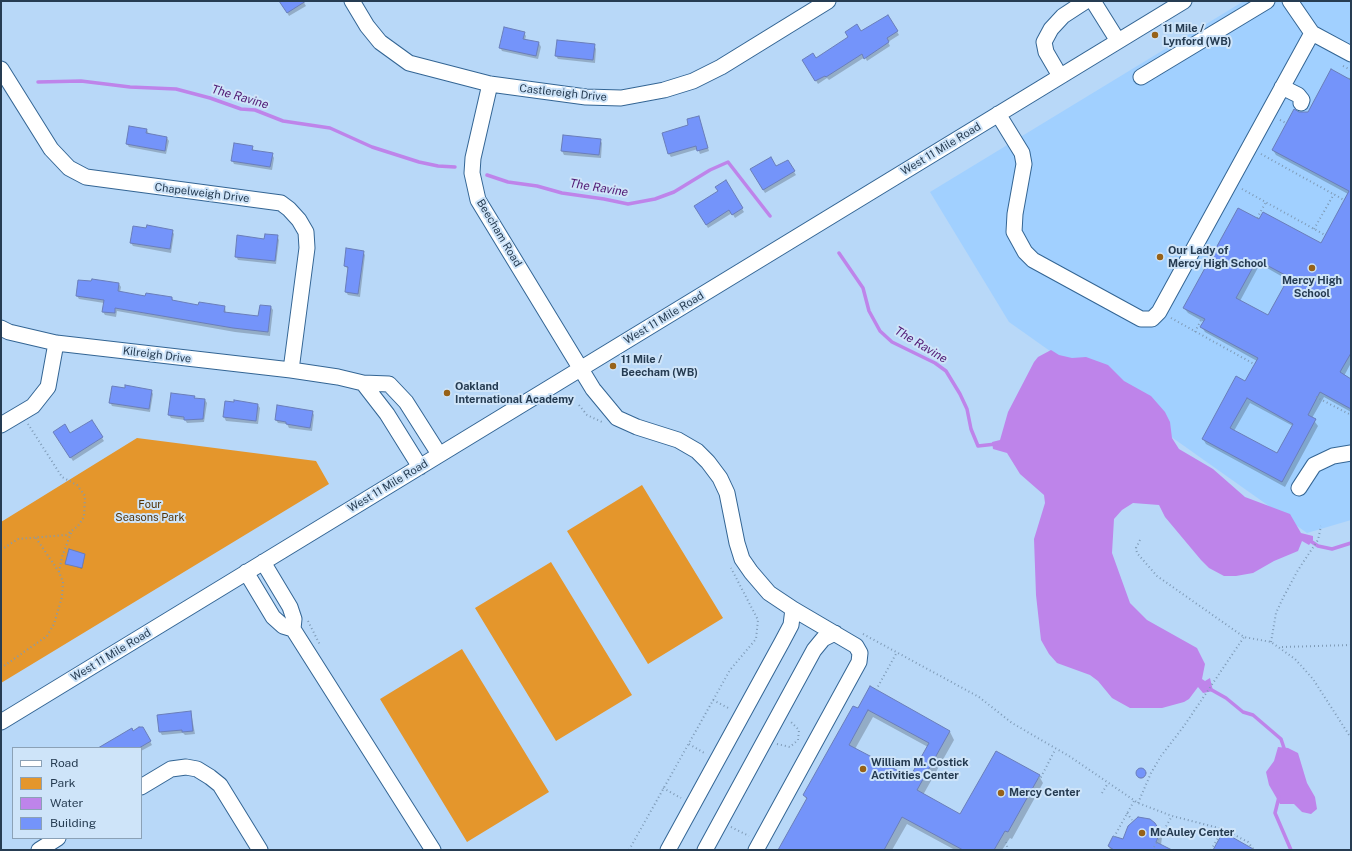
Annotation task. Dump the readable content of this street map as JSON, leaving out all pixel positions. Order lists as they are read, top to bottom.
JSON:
{
  "streets": {
    "street": [
      "Castlereigh Drive",
      "West 11 Mile Road",
      "Chapelweigh Drive",
      "Beecham Road",
      "Kilreigh Drive"
    ]
  },
  "crossings": [
    ["Castlereigh Drive", "Beecham Road"],
    ["West 11 Mile Road", "Beecham Road"],
    ["West 11 Mile Road", "Kilreigh Drive"],
    ["Chapelweigh Drive", "Kilreigh Drive"]
  ],
  "water": ["The Ravine"],
  "parks": ["Four Seasons Park"],
  "places": [
    "11 Mile / Lynford (WB)",
    "Our Lady of Mercy High School",
    "Mercy High School",
    "11 Mile / Beecham (WB)",
    "Oakland International Academy",
    "William M. Costick Activities Center",
    "Mercy Center",
    "McAuley Center"
  ],
  "legend": [
    "Road",
    "Park",
    "Water",
    "Building"
  ]
}
